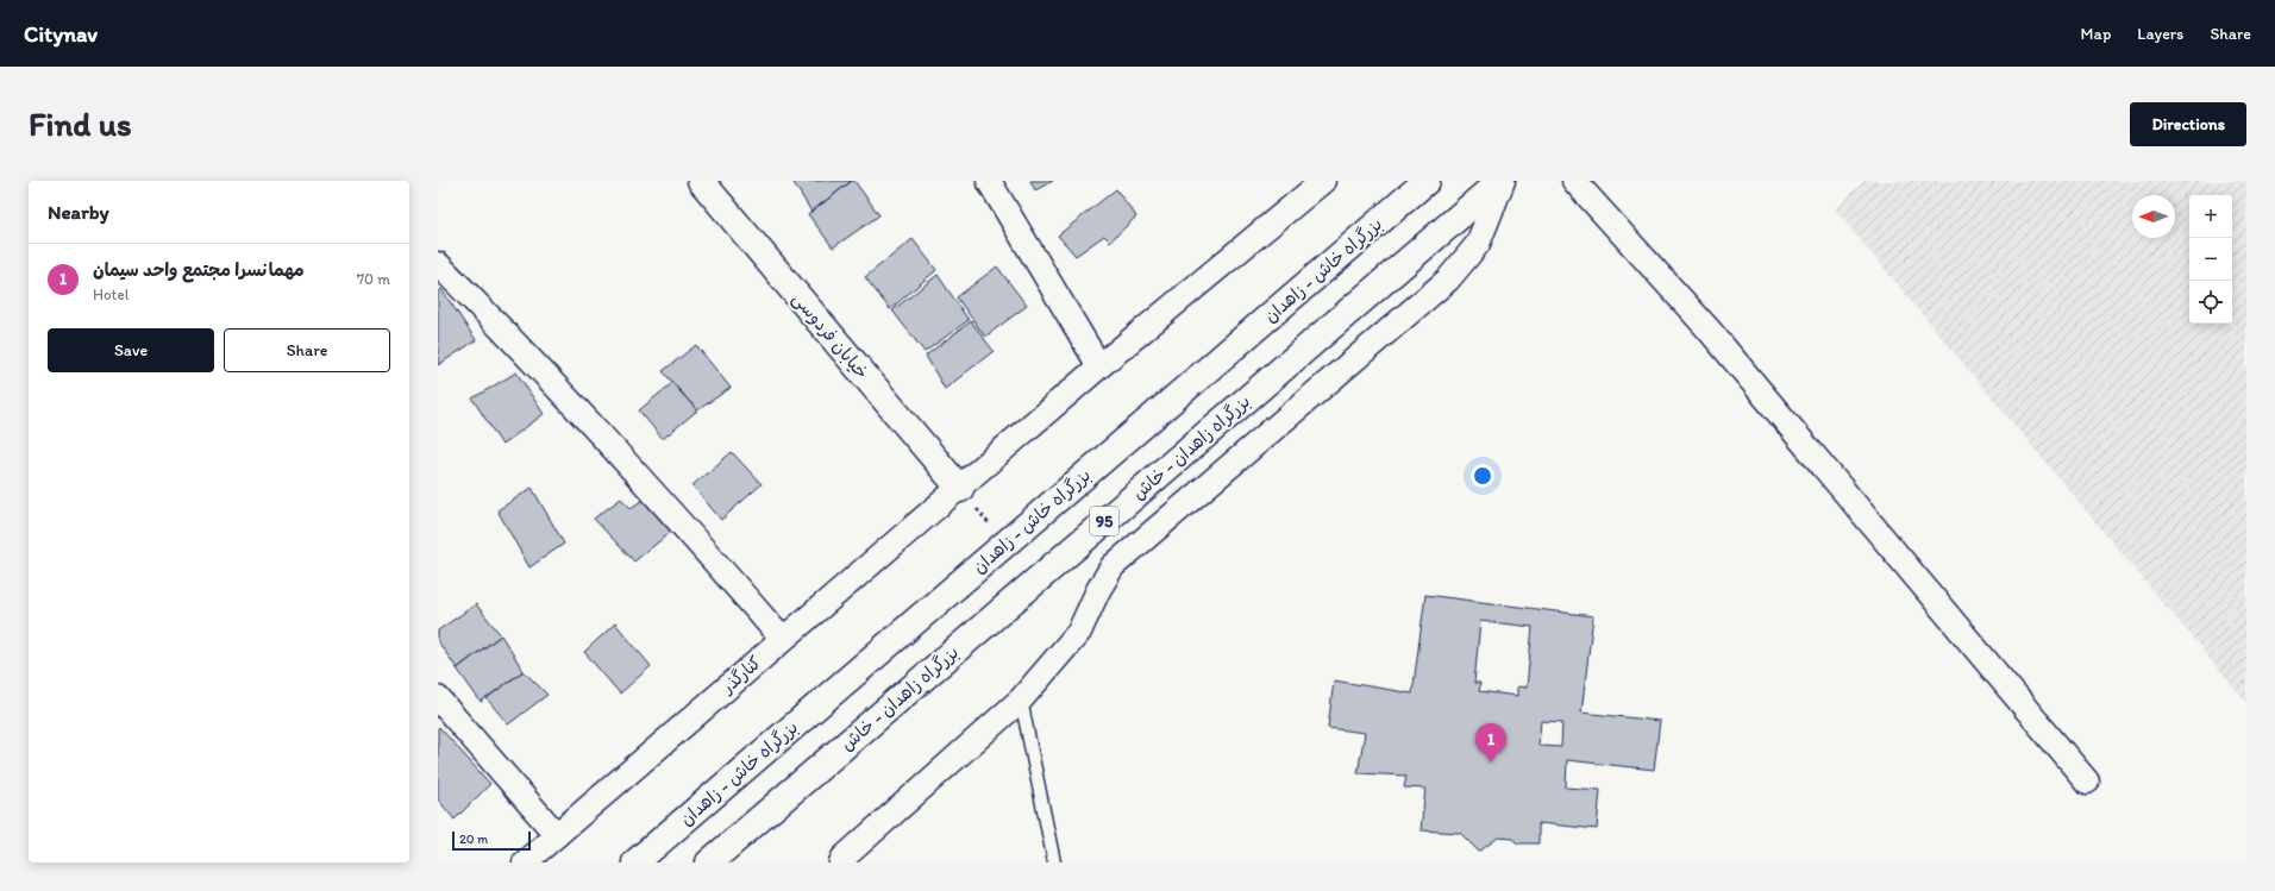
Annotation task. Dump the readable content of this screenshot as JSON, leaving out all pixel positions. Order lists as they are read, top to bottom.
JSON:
{
  "streets": {
    "main road": [
      "بزرگراه خاش - زاهدان",
      "خیابان فردوسی",
      "بزرگراه زاهدان - خاش",
      "95"
    ],
    "street": ["کنارگذر"]
  },
  "crossings": [
    ["خیابان فردوسی", "کنارگذر"]
  ],
  "scale_bar": "20 m",
  "north": "left",
  "page": {
    "header": "Citynav",
    "nav": ["Map", "Layers", "Share"],
    "buttons": [
      "Directions",
      ["Save", "Share"]
    ],
    "title": "Find us",
    "heading": "Nearby",
    "map_buttons": ["+", "−"],
    "list": [
      {
        "mark": "1",
        "name": "مهمانسرا مجتمع واحد سیمان",
        "note": "Hotel",
        "value": "70 m"
      }
    ],
    "pins": "1",
    "scale": "20 m"
  }
}
